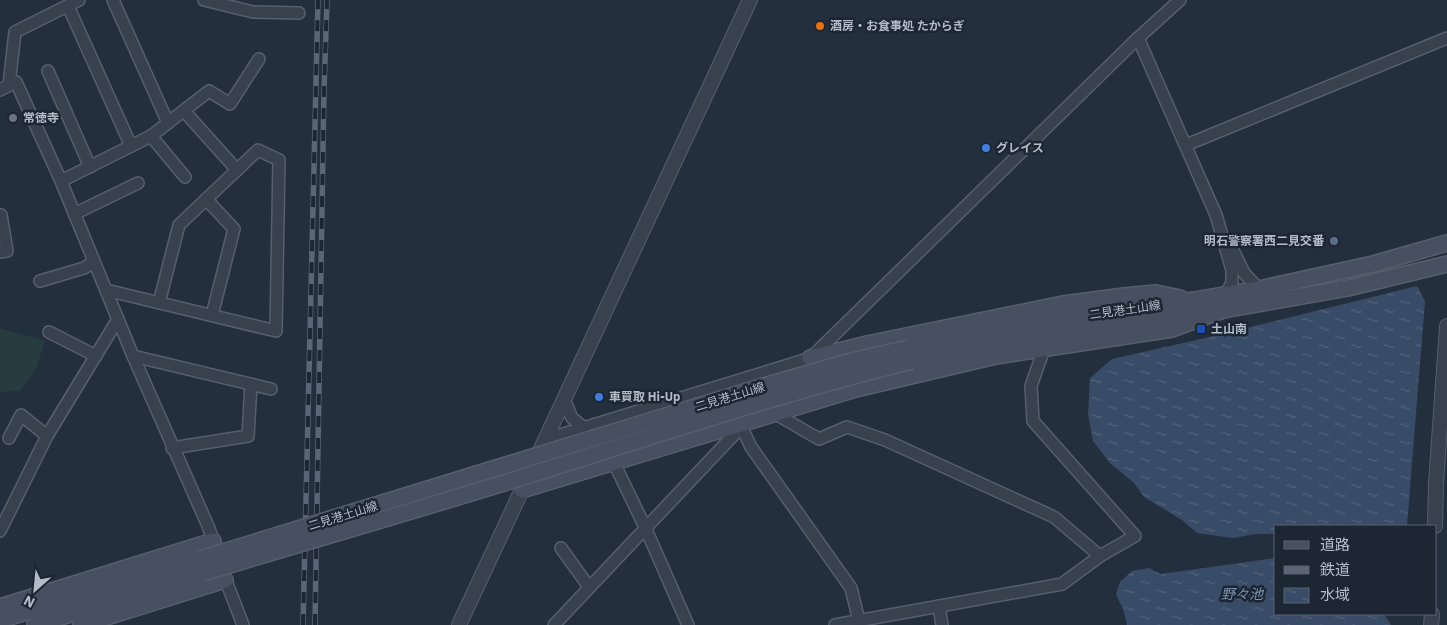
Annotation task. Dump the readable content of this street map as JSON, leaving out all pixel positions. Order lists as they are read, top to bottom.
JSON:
{
  "streets": {
    "main road": ["二見港土山線"]
  },
  "water": ["野々池"],
  "places": {
    "other": [
      "酒房・お食事処 たからぎ",
      "常徳寺",
      "グレイス",
      "明石警察署西二見交番",
      "車買取 Hi-Up"
    ],
    "transit": ["土山南"]
  },
  "legend": ["道路", "鉄道", "水域"],
  "north": "bottom left"
}
